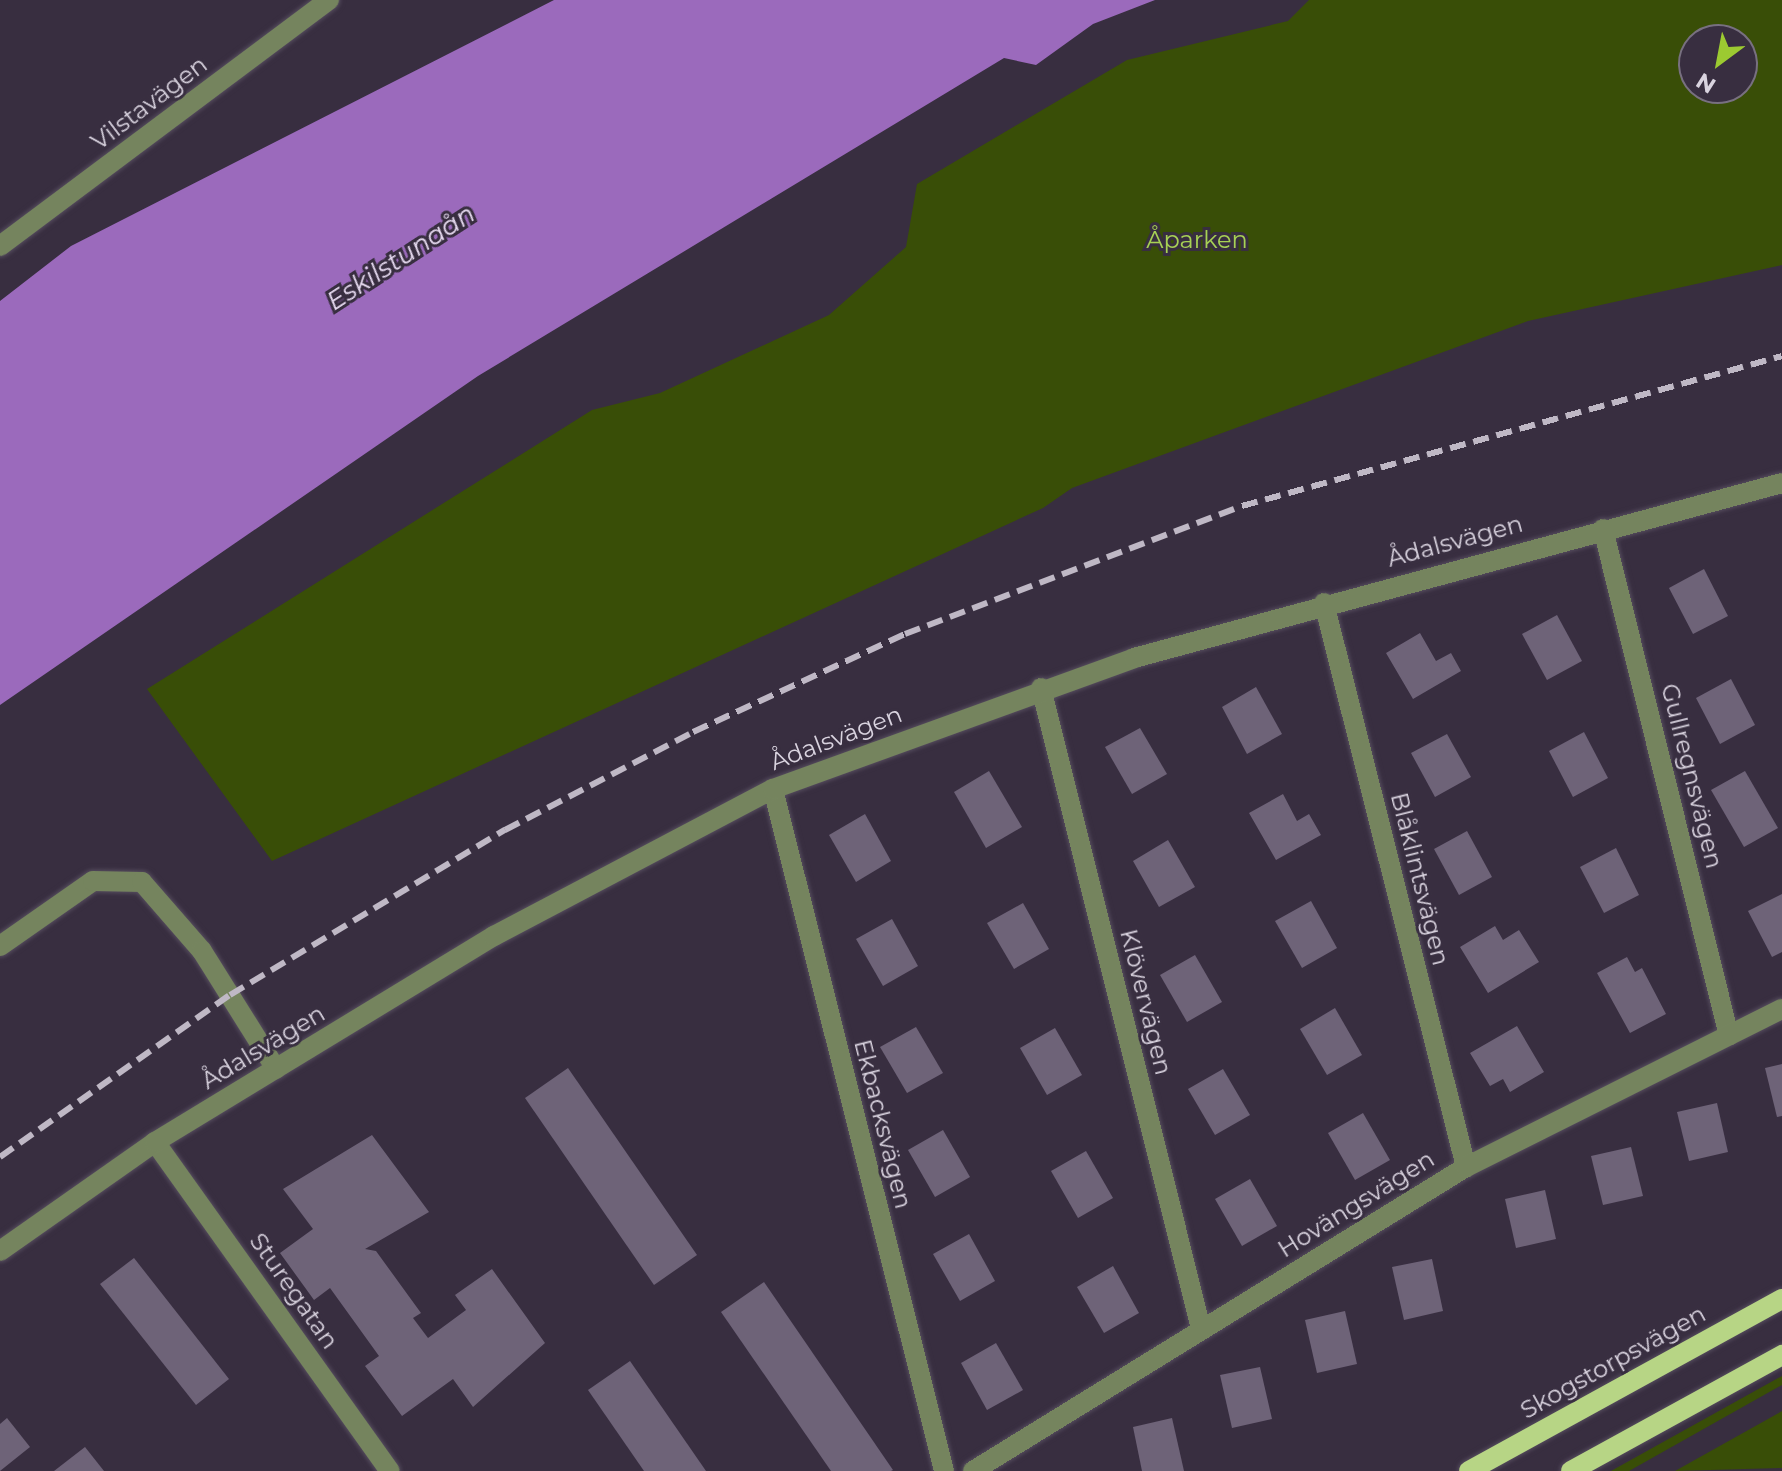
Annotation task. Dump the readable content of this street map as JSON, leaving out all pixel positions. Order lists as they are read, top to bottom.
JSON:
{
  "streets": {
    "main road": ["Skogstorpsvägen"],
    "street": [
      "Vilstavägen",
      "Ådalsvägen",
      "Gullregnsvägen",
      "Blåklintsvägen",
      "Klövervägen",
      "Ekbacksvägen",
      "Hovängsvägen",
      "Sturegatan"
    ]
  },
  "crossings": [
    ["Ådalsvägen", "Gullregnsvägen"],
    ["Ådalsvägen", "Blåklintsvägen"],
    ["Ådalsvägen", "Klövervägen"],
    ["Ådalsvägen", "Ekbacksvägen"],
    ["Ådalsvägen", "Sturegatan"],
    ["Gullregnsvägen", "Hovängsvägen"],
    ["Blåklintsvägen", "Hovängsvägen"],
    ["Klövervägen", "Hovängsvägen"]
  ],
  "water": ["Eskilstunaån"],
  "parks": ["Åparken"],
  "north": "bottom left"
}
